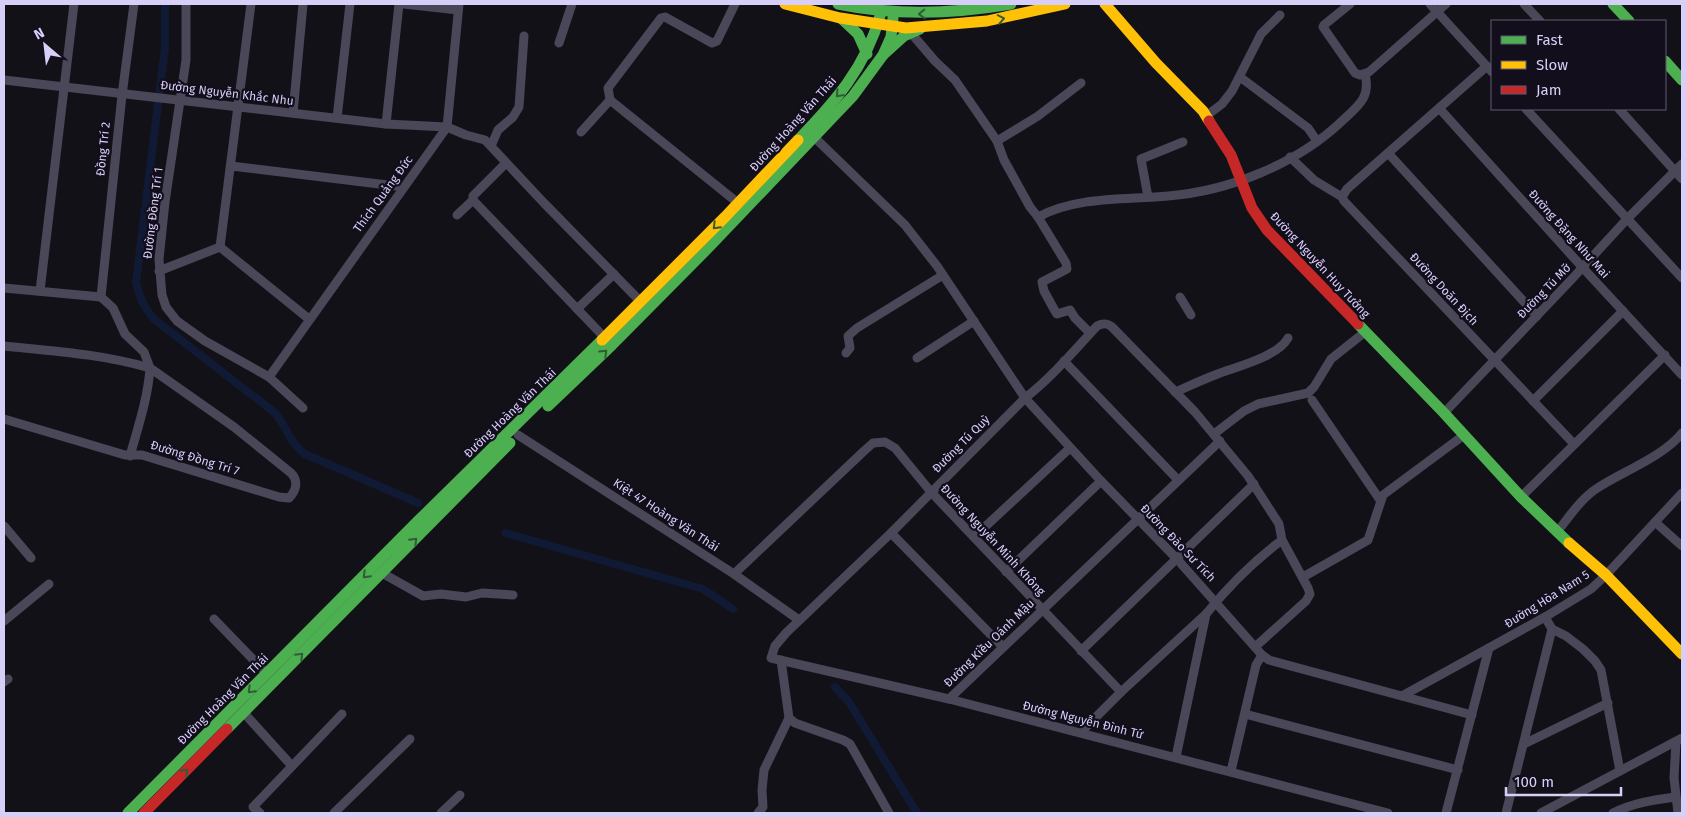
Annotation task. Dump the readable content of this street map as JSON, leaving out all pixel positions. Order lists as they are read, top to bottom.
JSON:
{
  "streets": {
    "main road": ["Đường Hoàng Văn Thái", "Đường Nguyễn Huy Tưởng"],
    "street": [
      "Đường Nguyễn Khắc Nhu",
      "Đồng Trí 2",
      "Thích Quảng Đức",
      "Đường Đồng Trí 1",
      "Đường Đặng Như Mai",
      "Đường Doãn Địch",
      "Đường Tú Mỡ",
      "Đường Tú Quỳ",
      "Đường Đồng Trí 7",
      "Kiệt 47 Hoàng Văn Thái",
      "Đường Nguyễn Minh Không",
      "Đường Đào Sư Tích",
      "Đường Hòa Nam 5",
      "Đường Kiều Oánh Mậu",
      "Đường Nguyễn Đình Tứ"
    ]
  },
  "crossings": [
    ["Đường Nguyễn Khắc Nhu", "Đồng Trí 2"],
    ["Đường Nguyễn Khắc Nhu", "Thích Quảng Đức"],
    ["Đường Nguyễn Khắc Nhu", "Đường Đồng Trí 1"],
    ["Đường Hoàng Văn Thái", "Kiệt 47 Hoàng Văn Thái"],
    ["Đường Hoàng Văn Thái", "Đường Đào Sư Tích"],
    ["Thích Quảng Đức", "Đường Đồng Trí 1"],
    ["Đường Đặng Như Mai", "Đường Tú Mỡ"],
    ["Đường Nguyễn Huy Tưởng", "Đường Tú Mỡ"],
    ["Đường Nguyễn Huy Tưởng", "Đường Hòa Nam 5"],
    ["Đường Nguyễn Huy Tưởng", "Đường Kiều Oánh Mậu"],
    ["Đường Doãn Địch", "Đường Tú Mỡ"],
    ["Đường Tú Quỳ", "Kiệt 47 Hoàng Văn Thái"],
    ["Đường Tú Quỳ", "Đường Nguyễn Minh Không"],
    ["Đường Tú Quỳ", "Đường Đào Sư Tích"],
    ["Đường Tú Quỳ", "Đường Kiều Oánh Mậu"],
    ["Đường Tú Quỳ", "Đường Nguyễn Đình Tứ"],
    ["Kiệt 47 Hoàng Văn Thái", "Đường Nguyễn Minh Không"],
    ["Đường Nguyễn Minh Không", "Đường Kiều Oánh Mậu"],
    ["Đường Đào Sư Tích", "Đường Hòa Nam 5"],
    ["Đường Đào Sư Tích", "Đường Kiều Oánh Mậu"],
    ["Đường Kiều Oánh Mậu", "Đường Nguyễn Đình Tứ"]
  ],
  "legend": ["Fast", "Slow", "Jam"],
  "scale_bar": "100 m",
  "north": "top left"
}
